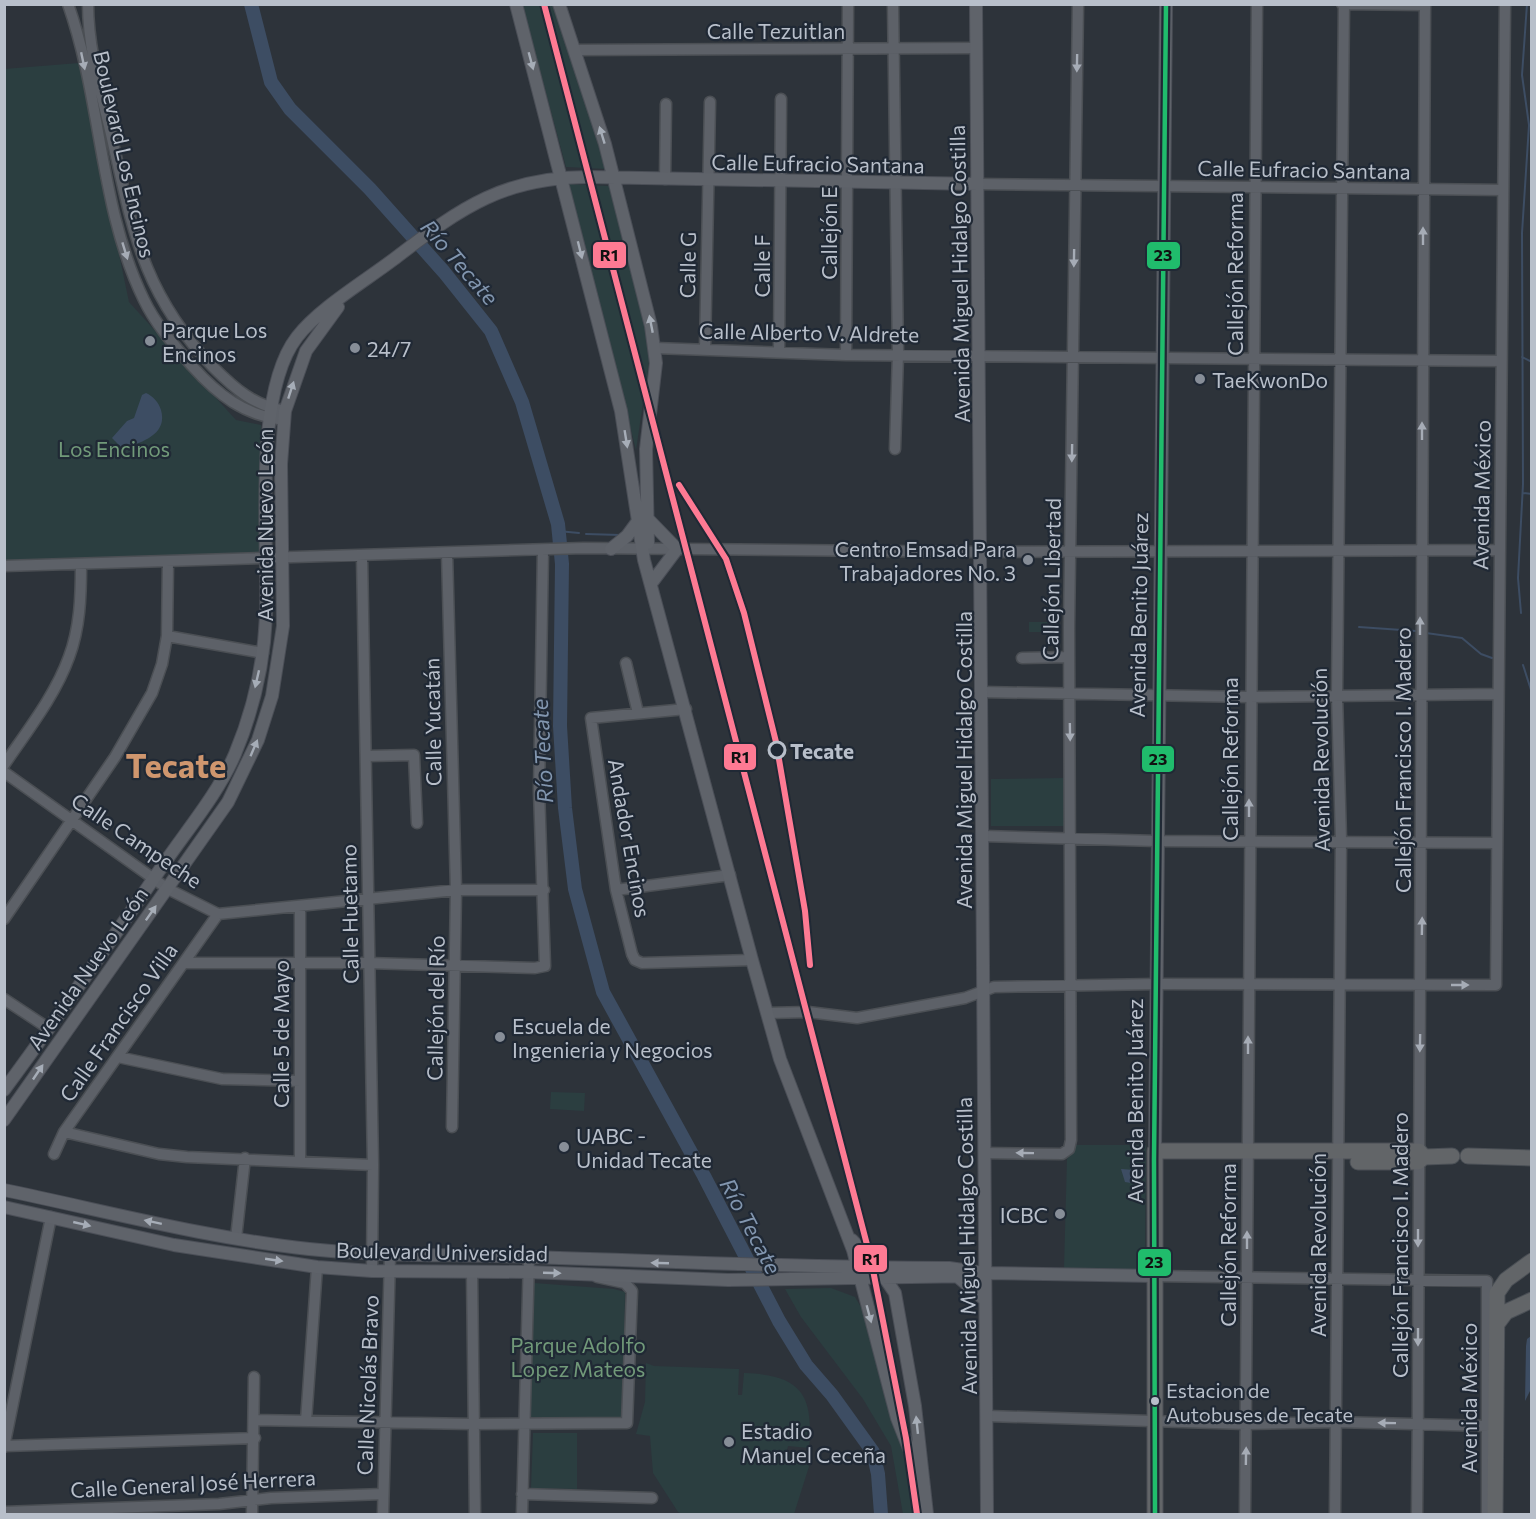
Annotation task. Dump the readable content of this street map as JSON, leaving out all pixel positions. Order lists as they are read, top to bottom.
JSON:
{
  "streets": {
    "highway": ["Avenida Benito Juárez"],
    "main road": [
      "Calle Eufracio Santana",
      "Avenida Miguel Hidalgo Costilla",
      "Avenida Nuevo León",
      "Boulevard Universidad"
    ],
    "street": [
      "Calle Tezuitlan",
      "Boulevard Los Encinos",
      "Callejón E",
      "Calle G",
      "Calle F",
      "Callejón Reforma",
      "Calle Alberto V. Aldrete",
      "Avenida México",
      "Callejón Libertad",
      "Calle Yucatán",
      "Avenida Revolución",
      "Callejón Francisco I. Madero",
      "Andador Encinos",
      "Calle Campeche",
      "Calle Huetamo",
      "Callejón del Río",
      "Calle Francisco Villa",
      "Calle 5 de Mayo",
      "Calle Nicolás Bravo",
      "Calle General José Herrera"
    ]
  },
  "crossings": [
    ["Calle Tezuitlan", "Callejón E"],
    ["Calle Tezuitlan", "Avenida Miguel Hidalgo Costilla"],
    ["Boulevard Los Encinos", "Avenida Nuevo León"],
    ["Calle Eufracio Santana", "Callejón E"],
    ["Calle Eufracio Santana", "Calle G"],
    ["Calle Eufracio Santana", "Calle F"],
    ["Calle Eufracio Santana", "Avenida Miguel Hidalgo Costilla"],
    ["Calle Eufracio Santana", "Callejón Reforma"],
    ["Calle Eufracio Santana", "Avenida México"],
    ["Calle Eufracio Santana", "Avenida Nuevo León"],
    ["Calle Eufracio Santana", "Callejón Libertad"],
    ["Calle Eufracio Santana", "Avenida Benito Juárez"],
    ["Calle Eufracio Santana", "Avenida Revolución"],
    ["Calle Eufracio Santana", "Callejón Francisco I. Madero"],
    ["Callejón E", "Calle Alberto V. Aldrete"],
    ["Calle G", "Calle Alberto V. Aldrete"],
    ["Calle F", "Calle Alberto V. Aldrete"],
    ["Avenida Miguel Hidalgo Costilla", "Calle Alberto V. Aldrete"],
    ["Avenida Miguel Hidalgo Costilla", "Callejón Libertad"],
    ["Callejón Reforma", "Calle Alberto V. Aldrete"],
    ["Calle Alberto V. Aldrete", "Avenida México"],
    ["Calle Alberto V. Aldrete", "Callejón Libertad"],
    ["Calle Alberto V. Aldrete", "Avenida Benito Juárez"],
    ["Calle Alberto V. Aldrete", "Avenida Revolución"],
    ["Calle Alberto V. Aldrete", "Callejón Francisco I. Madero"],
    ["Avenida México", "Callejón Francisco I. Madero"],
    ["Avenida Nuevo León", "Calle Campeche"],
    ["Calle Yucatán", "Callejón del Río"],
    ["Calle Campeche", "Calle Francisco Villa"],
    ["Calle Huetamo", "Boulevard Universidad"],
    ["Boulevard Universidad", "Calle Nicolás Bravo"],
    ["Calle Nicolás Bravo", "Calle General José Herrera"]
  ],
  "one_way": ["Callejón Libertad"],
  "districts": ["Tecate"],
  "water": ["Río Tecate"],
  "parks": ["Los Encinos", "Parque Adolfo Lopez Mateos"],
  "places": [
    "Parque Los Encinos",
    "24/7",
    "TaeKwonDo",
    "Centro Emsad Para Trabajadores No. 3",
    "Tecate",
    "Escuela de Ingenieria y Negocios",
    "UABC - Unidad Tecate",
    "ICBC",
    "Estacion de Autobuses de Tecate",
    "Estadio Manuel Ceceña"
  ],
  "lines": ["transit line R1", "transit line 23"]
}
